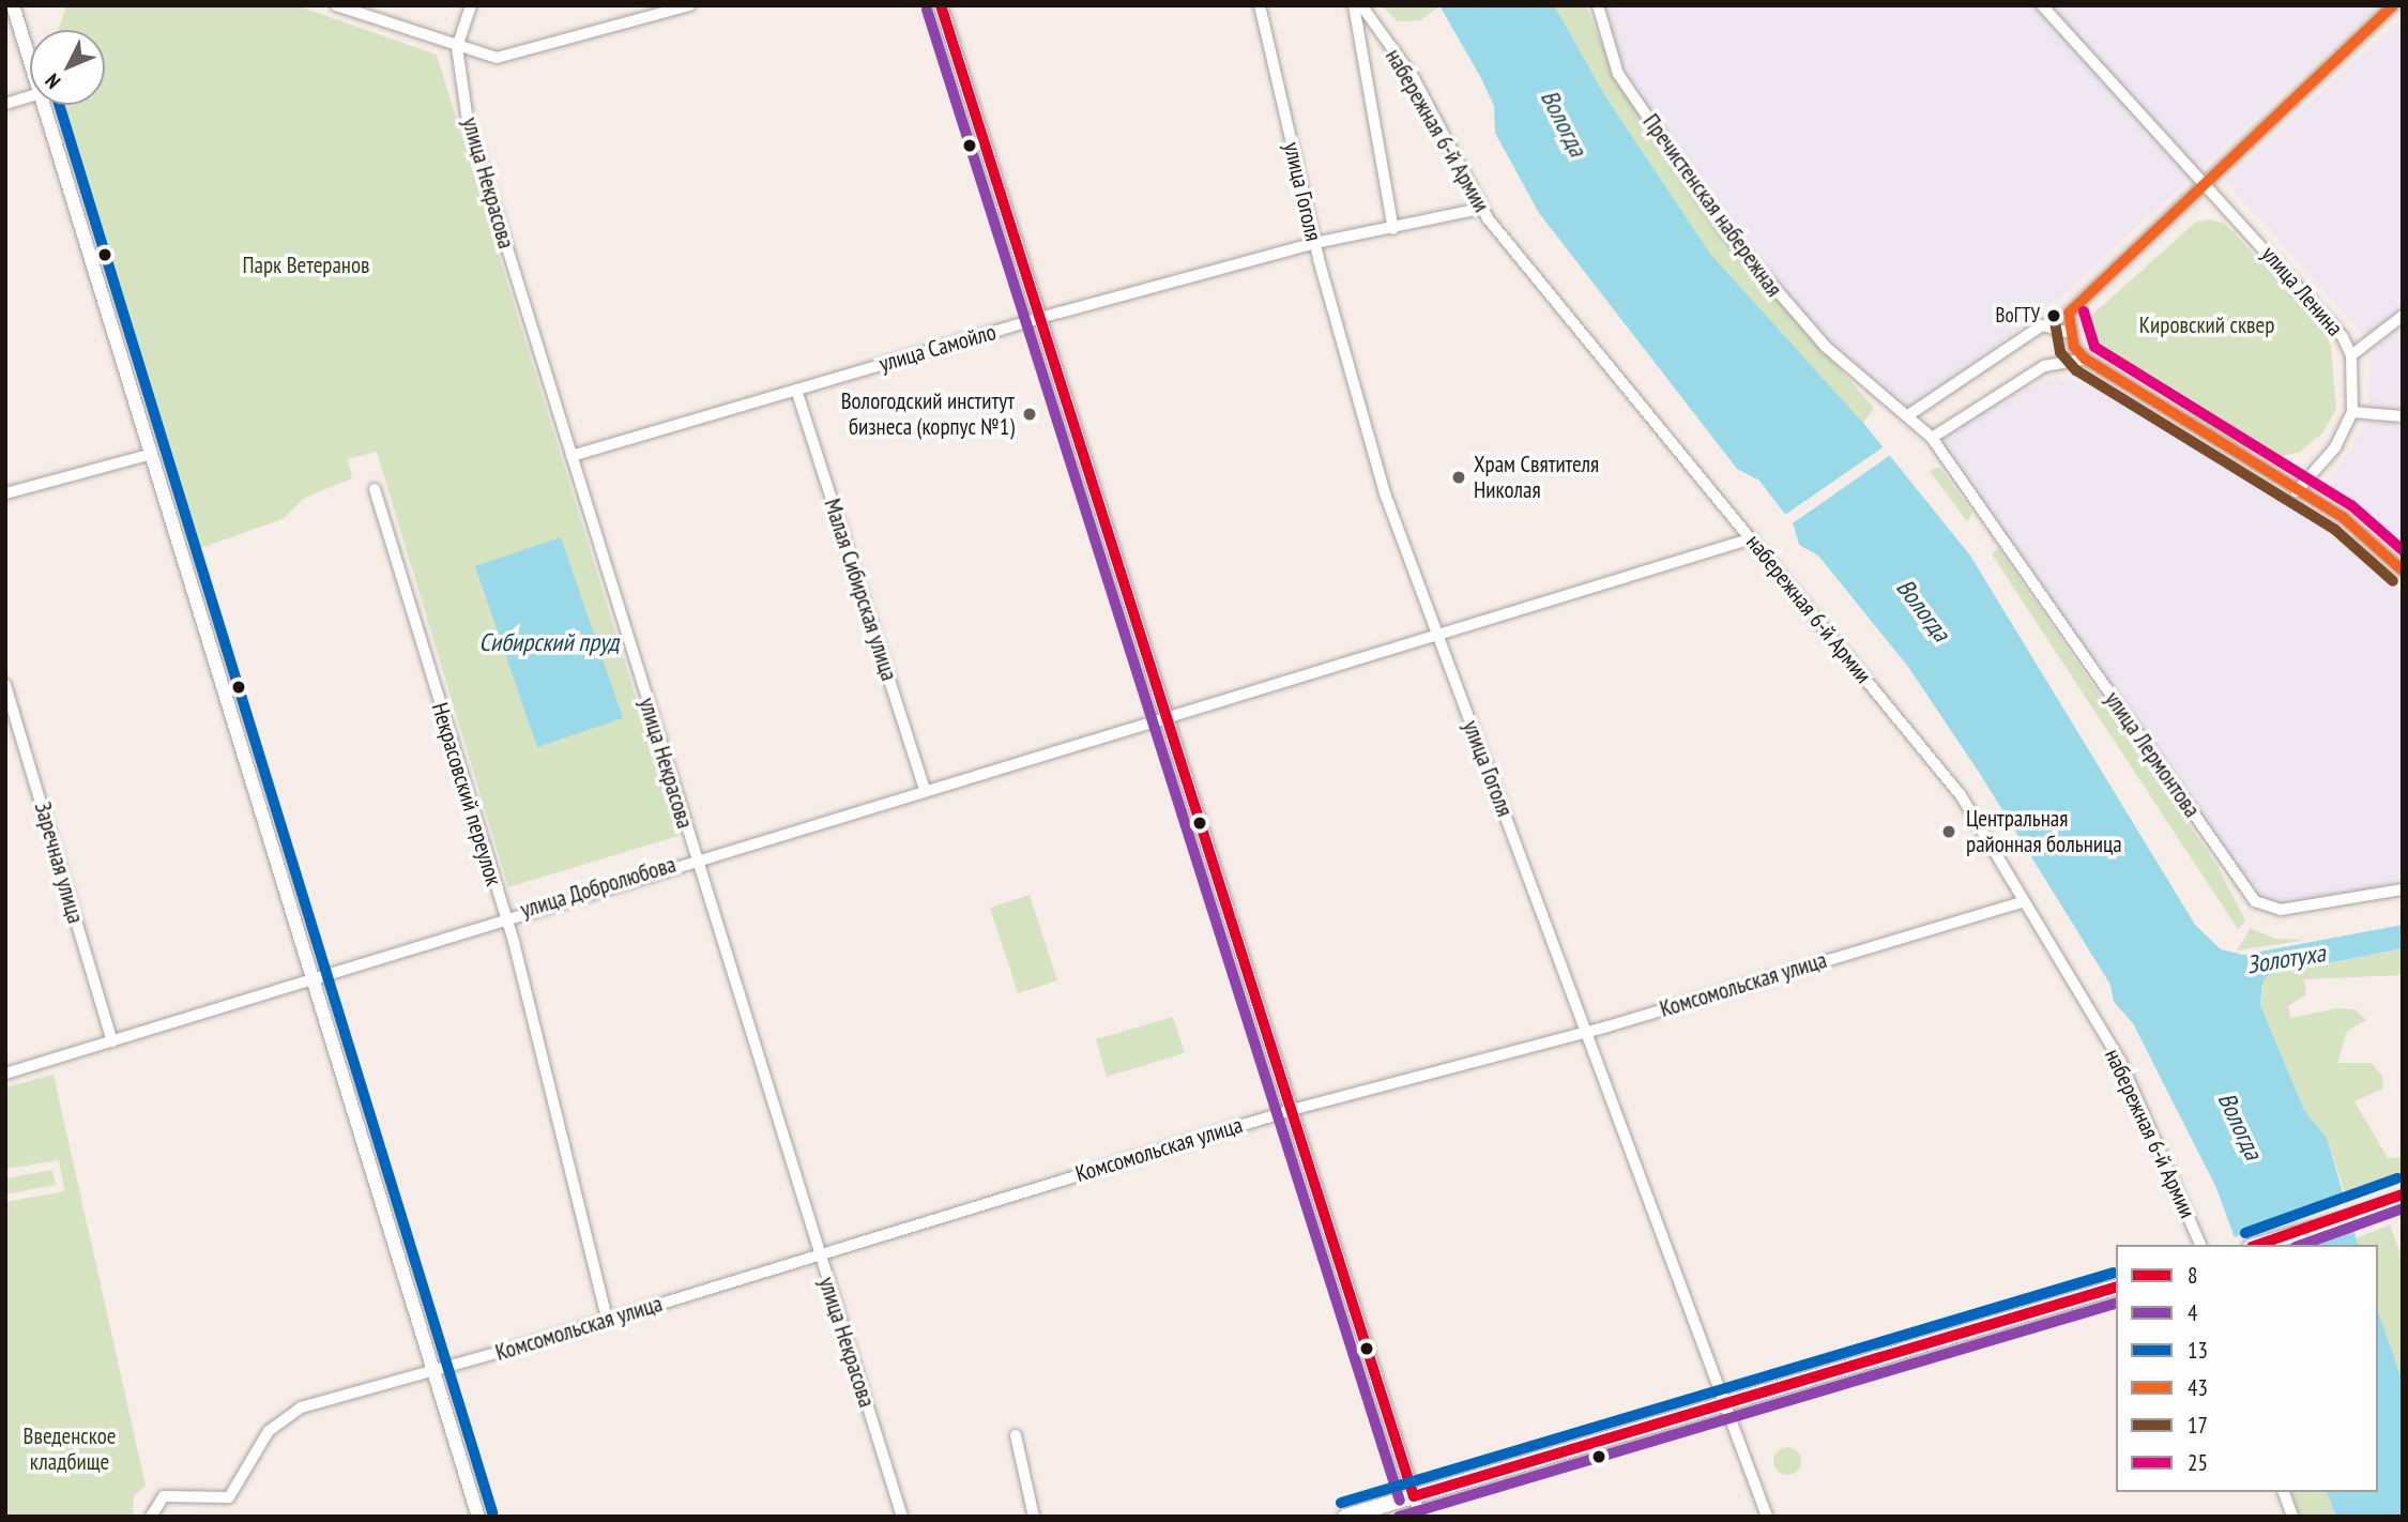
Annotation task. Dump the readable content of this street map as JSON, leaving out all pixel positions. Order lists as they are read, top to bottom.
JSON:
{
  "streets": {
    "street": [
      "набережная 6-й Армии",
      "улица Некрасова",
      "улица Гоголя",
      "Пречистенская набережная",
      "улица Ленина",
      "улица Самойло",
      "Малая Сибирская улица",
      "улица Лермонтова",
      "Некрасовский переулок",
      "Заречная улица",
      "улица Добролюбова",
      "Комсомольская улица"
    ]
  },
  "crossings": [
    ["набережная 6-й Армии", "улица Самойло"],
    ["набережная 6-й Армии", "улица Добролюбова"],
    ["набережная 6-й Армии", "Комсомольская улица"],
    ["улица Некрасова", "улица Самойло"],
    ["улица Некрасова", "улица Добролюбова"],
    ["улица Некрасова", "Комсомольская улица"],
    ["улица Гоголя", "улица Самойло"],
    ["улица Гоголя", "улица Добролюбова"],
    ["улица Гоголя", "Комсомольская улица"],
    ["Пречистенская набережная", "улица Лермонтова"],
    ["улица Самойло", "Малая Сибирская улица"],
    ["Малая Сибирская улица", "улица Добролюбова"],
    ["Некрасовский переулок", "улица Добролюбова"],
    ["Некрасовский переулок", "Комсомольская улица"],
    ["Заречная улица", "улица Добролюбова"]
  ],
  "water": ["Вологда", "Сибирский пруд", "Золотуха"],
  "parks": ["Парк Ветеранов", "Кировский сквер", "Введенское кладбище"],
  "places": [
    "ВоГТУ",
    "Вологодский институт бизнеса (корпус №1)",
    "Храм Святителя Николая",
    "Центральная районная больница"
  ],
  "lines": [
    "transit line 8",
    "transit line 43",
    "transit line 4",
    "transit line 13",
    "transit line 25",
    "transit line 17"
  ],
  "legend": [
    "8",
    "4",
    "13",
    "43",
    "17",
    "25"
  ],
  "north": "bottom left"
}
